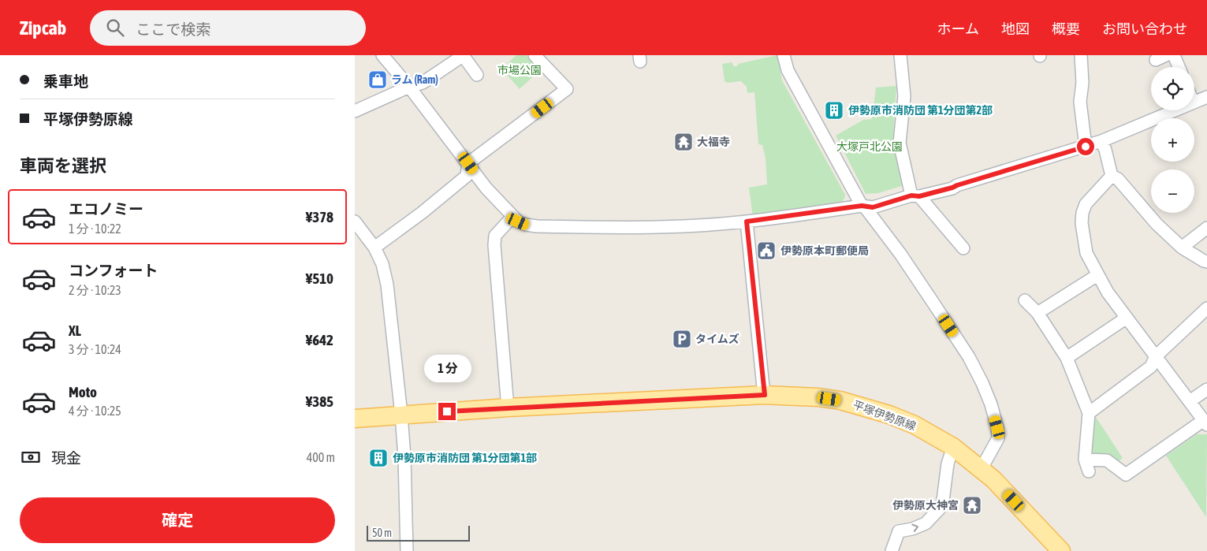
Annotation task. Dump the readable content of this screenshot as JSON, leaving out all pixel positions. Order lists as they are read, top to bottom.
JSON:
{
  "streets": {
    "main road": ["平塚伊勢原線"]
  },
  "parks": ["市場公園", "大塚戸北公園"],
  "places": {
    "shop": ["ラム (Ram)"],
    "building": ["伊勢原市消防団 第1分団第2部", "伊勢原市消防団 第1分団第1部"],
    "temple": ["大福寺", "伊勢原大神宮"],
    "public building": ["伊勢原本町郵便局"],
    "parking": ["タイムズ"]
  },
  "scale_bar": "50 m",
  "page": {
    "header": "Zipcab",
    "search": "ここで検索",
    "nav": [
      "ホーム",
      "地図",
      "概要",
      "お問い合わせ"
    ],
    "banner": ["乗車地", "平塚伊勢原線"],
    "map_buttons": ["+", "−"],
    "heading": "車両を選択",
    "list": [
      {
        "name": "エコノミー",
        "note": "1 分 · 10:22",
        "value": "¥378"
      },
      {
        "name": "コンフォート",
        "note": "2 分 · 10:23",
        "value": "¥510"
      },
      {
        "name": "XL",
        "note": "3 分 · 10:24",
        "value": "¥642"
      },
      {
        "name": "Moto",
        "note": "4 分 · 10:25",
        "value": "¥385"
      }
    ],
    "bubble": "1 分",
    "pay": ["現金", "400 m"],
    "buttons": "確定",
    "scale": "50 m"
  }
}
